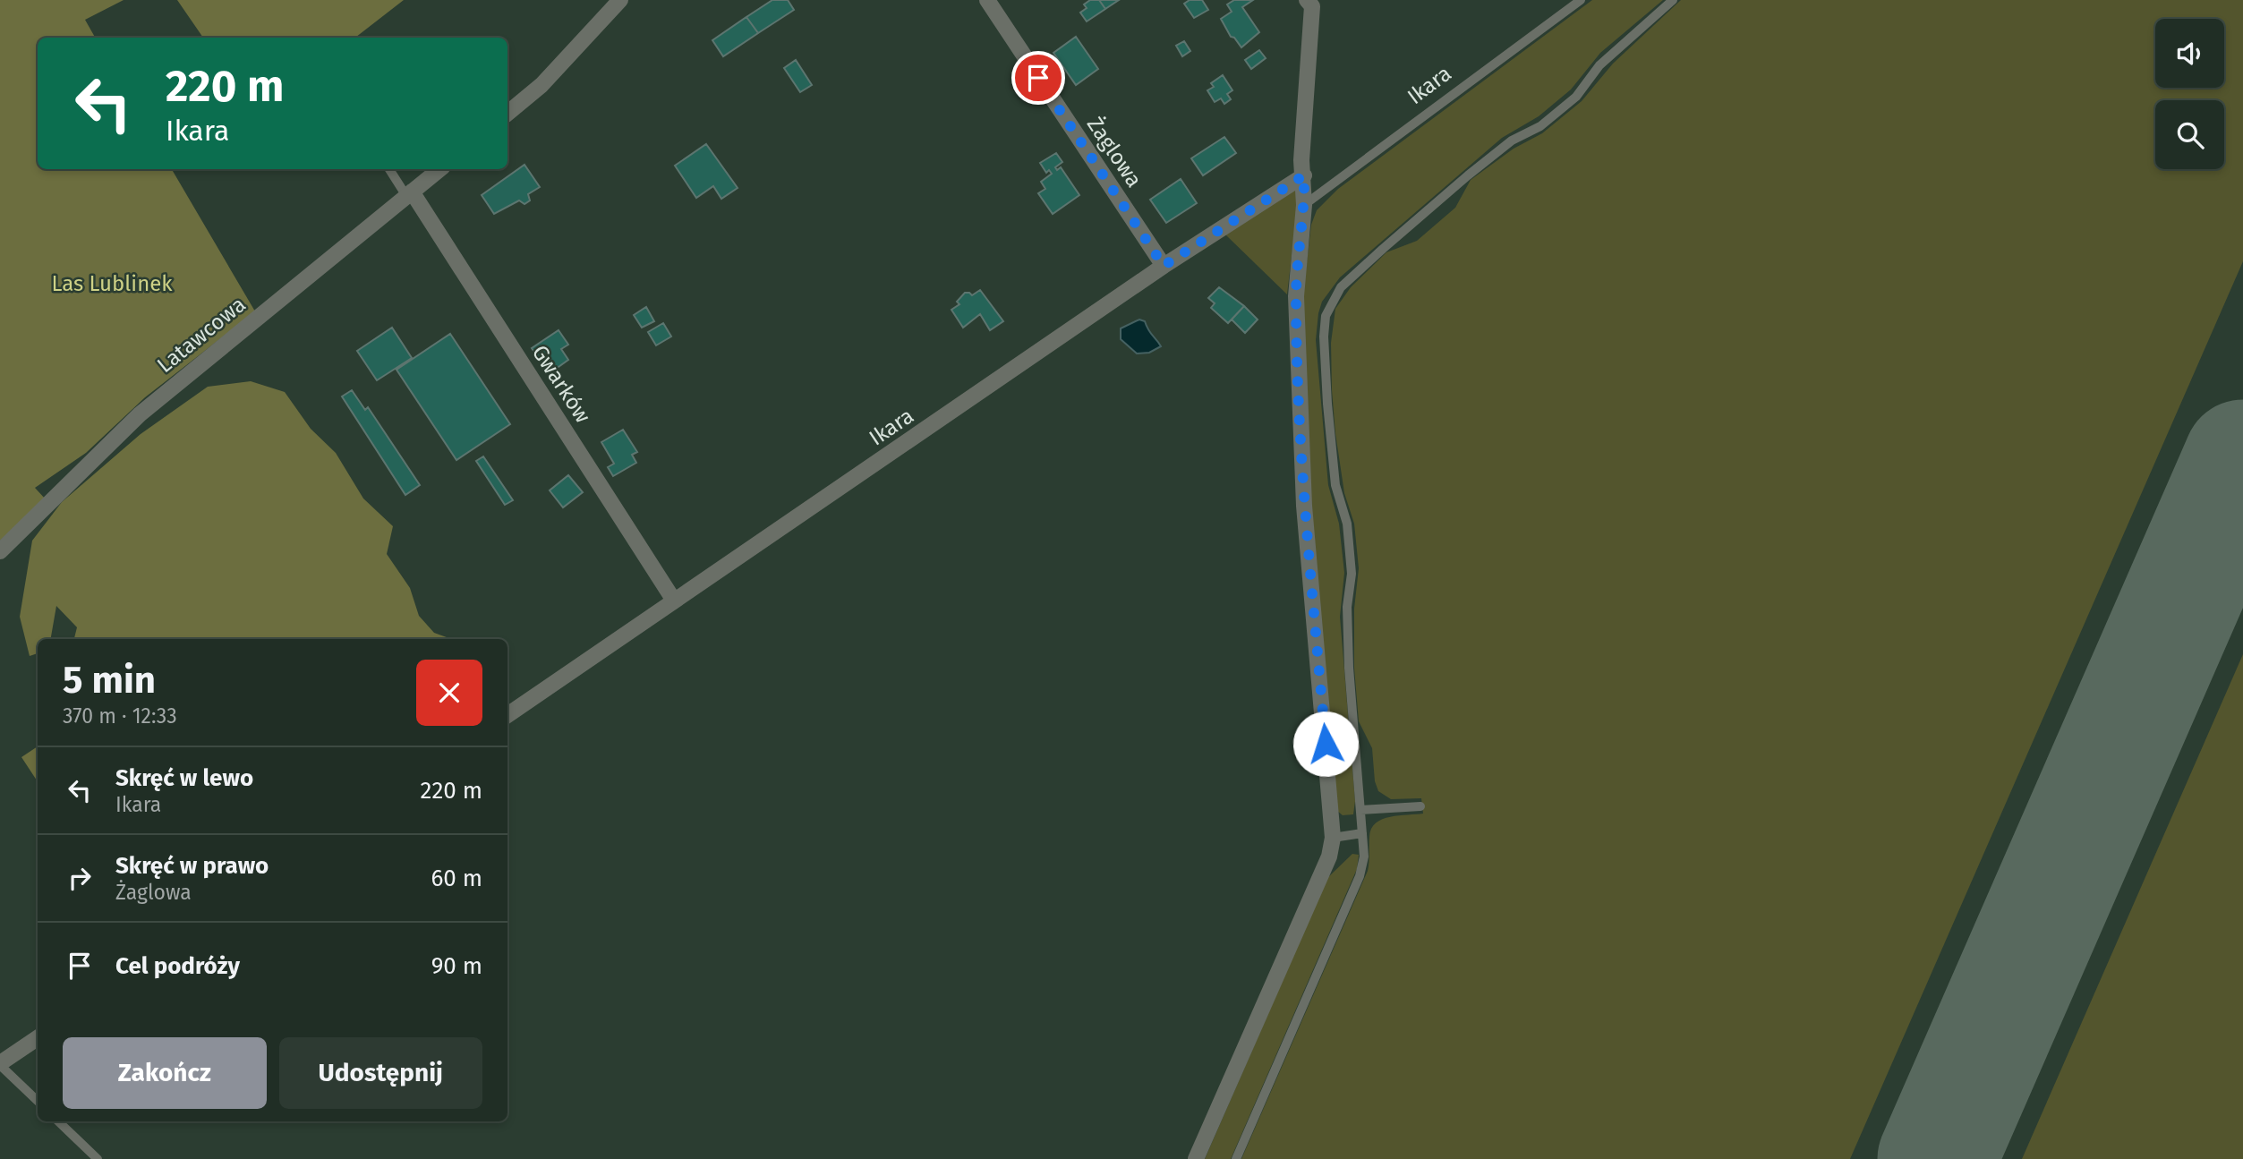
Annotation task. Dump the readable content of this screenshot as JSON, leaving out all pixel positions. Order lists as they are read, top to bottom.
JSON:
{
  "streets": {
    "street": [
      "Ikara",
      "Żaglowa",
      "Latawcowa",
      "Gwarków"
    ]
  },
  "crossings": [
    ["Ikara", "Żaglowa"],
    ["Ikara", "Gwarków"],
    ["Latawcowa", "Gwarków"]
  ],
  "parks": ["Las Lublinek"],
  "page": {
    "turn": ["220 m", "Ikara"],
    "heading": ["5 min", "370 m · 12:33"],
    "list": [
      {
        "name": "Skręć w lewo",
        "note": "Ikara",
        "value": "220 m"
      },
      {
        "name": "Skręć w prawo",
        "note": "Żaglowa",
        "value": "60 m"
      },
      {
        "name": "Cel podróży",
        "value": "90 m"
      }
    ],
    "buttons": ["Zakończ", "Udostępnij"]
  }
}
